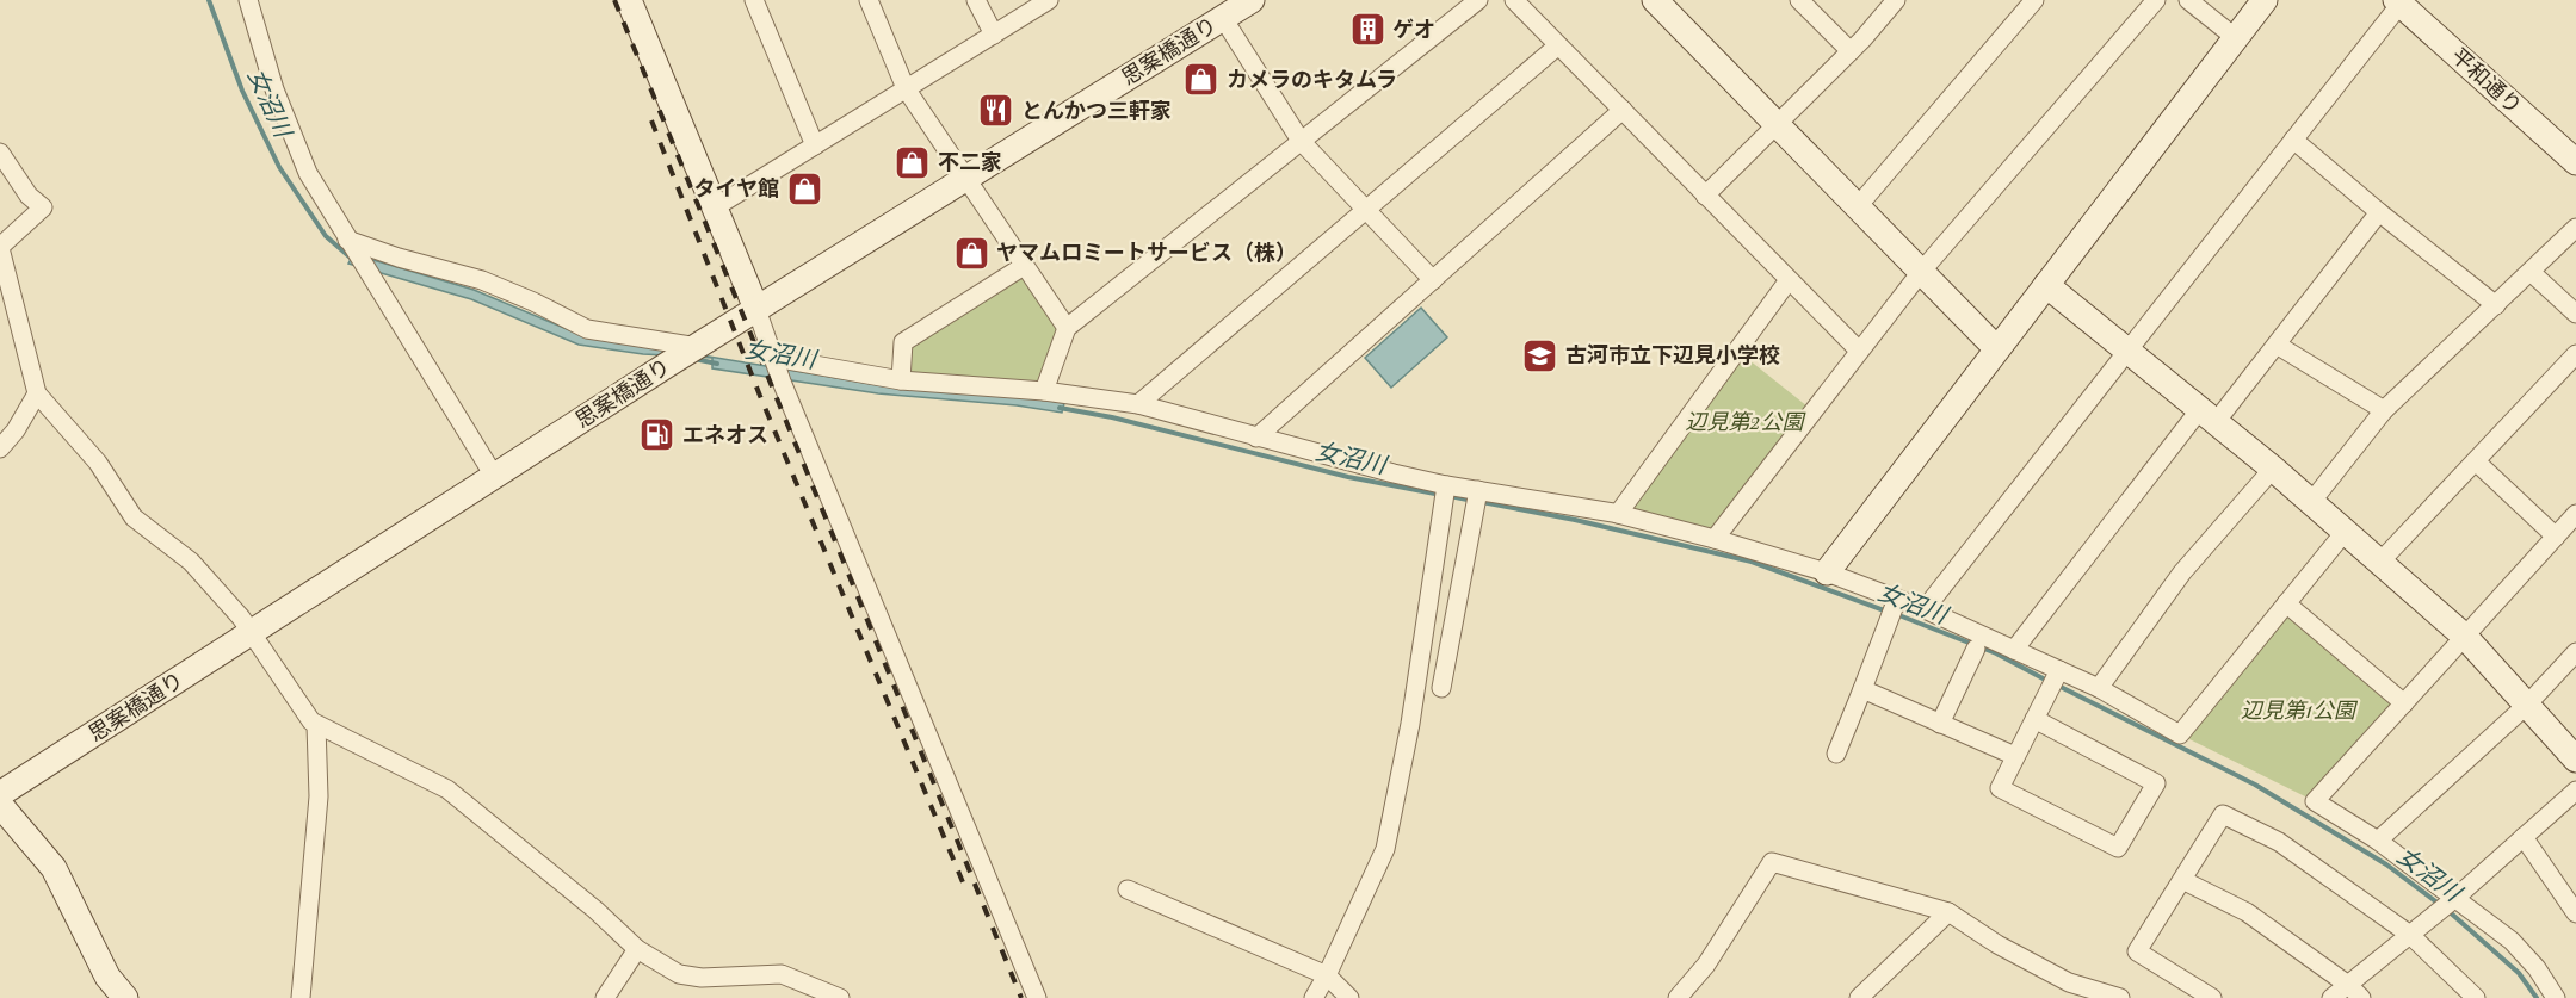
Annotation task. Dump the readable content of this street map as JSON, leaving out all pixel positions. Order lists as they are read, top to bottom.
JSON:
{
  "streets": {
    "street": ["思案橋通り", "平和通り"]
  },
  "water": ["女沼川"],
  "parks": ["辺見第2公園", "辺見第1公園"],
  "places": {
    "building": ["ゲオ"],
    "shop": [
      "カメラのキタムラ",
      "不二家",
      "タイヤ館",
      "ヤマムロミートサービス（株）"
    ],
    "restaurant": ["とんかつ三軒家"],
    "school or university": ["古河市立下辺見小学校"],
    "fuel station": ["エネオス"]
  }
}
